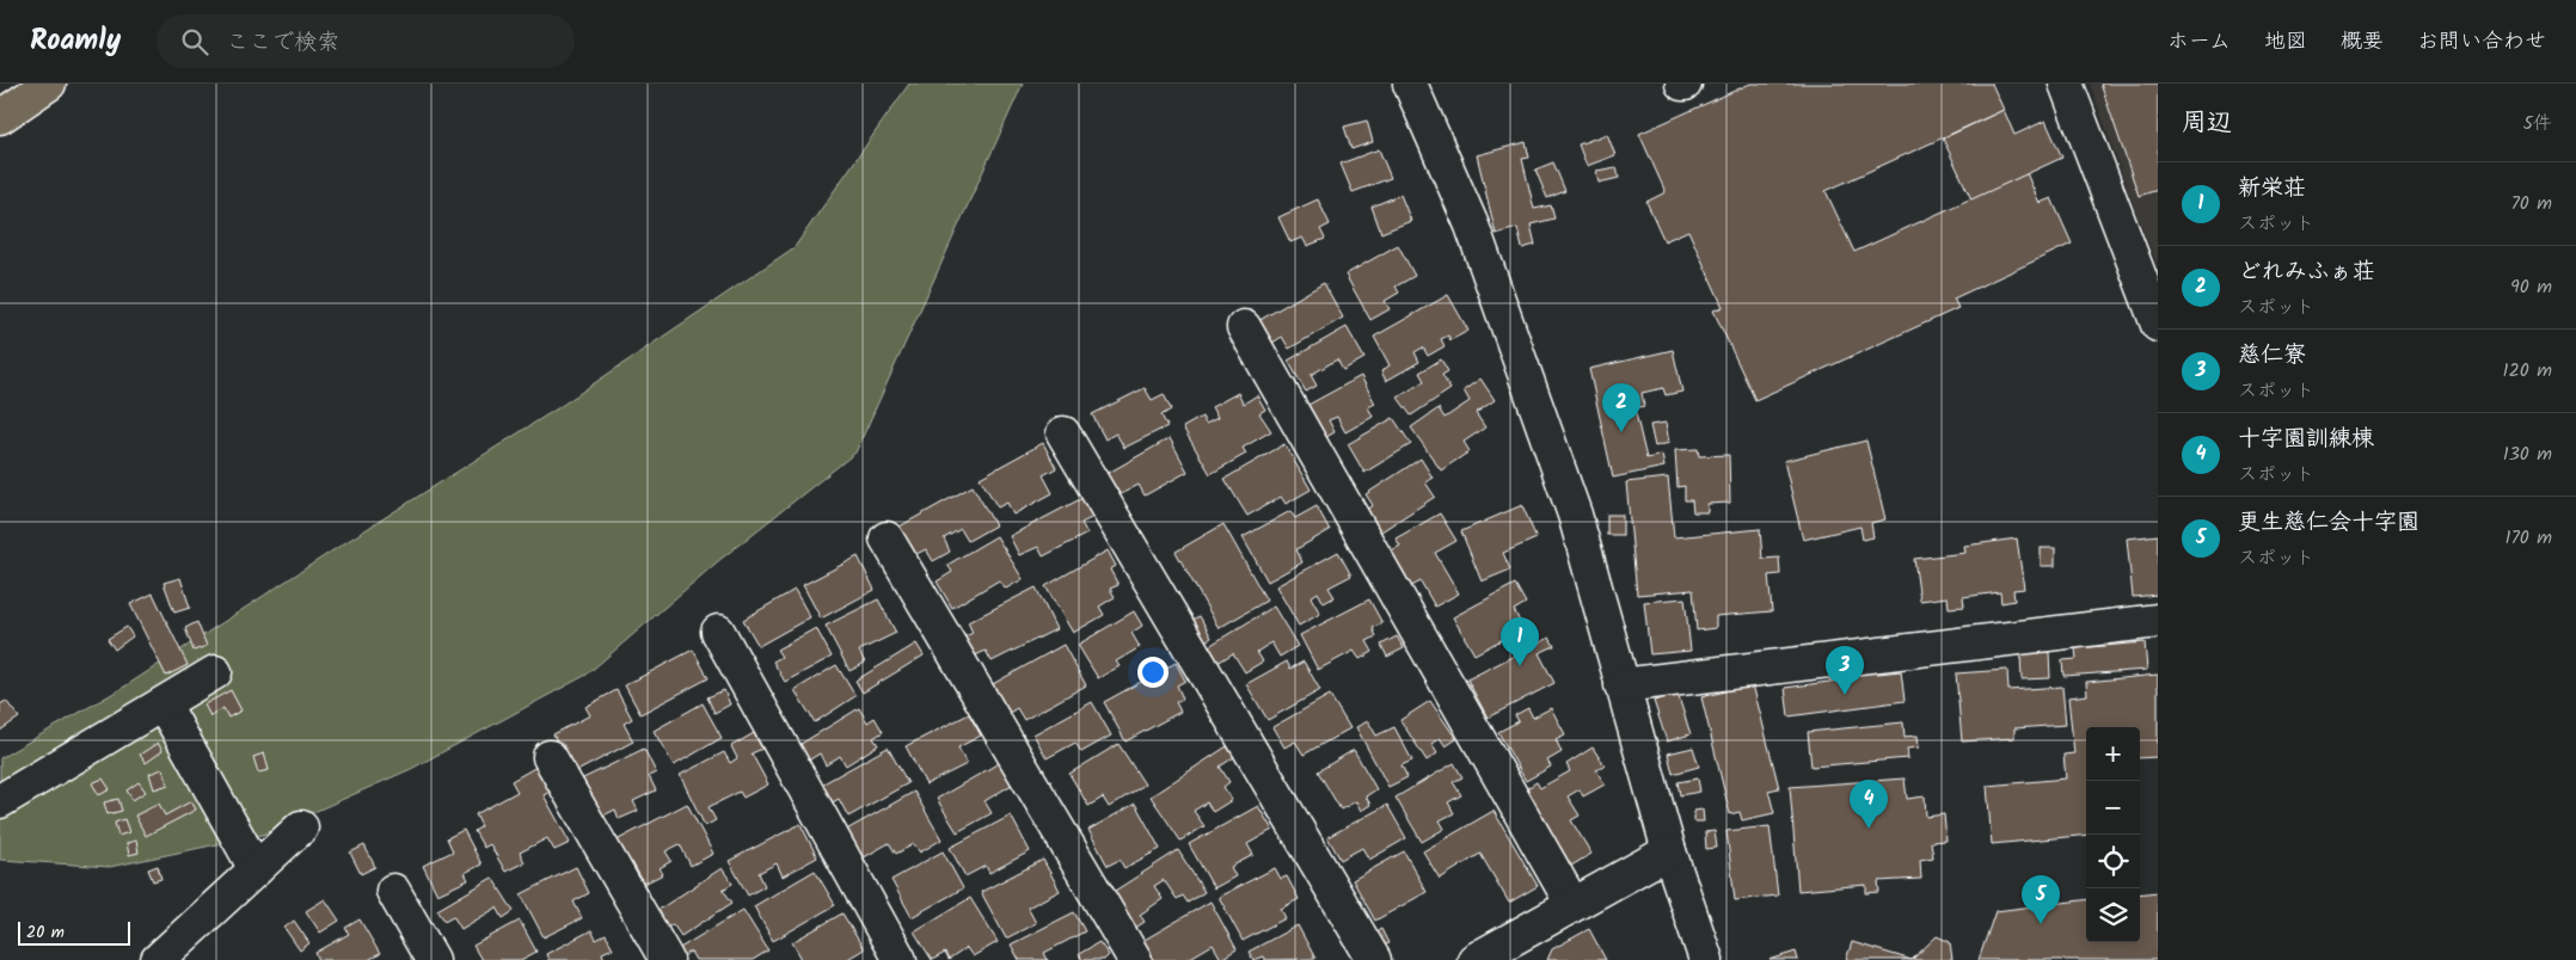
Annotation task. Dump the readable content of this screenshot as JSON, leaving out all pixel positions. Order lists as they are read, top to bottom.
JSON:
{
  "scale_bar": "20 m",
  "page": {
    "header": "Roamly",
    "search": "ここで検索",
    "nav": [
      "ホーム",
      "地図",
      "概要",
      "お問い合わせ"
    ],
    "heading": ["周辺", "5件"],
    "list": [
      {
        "mark": "1",
        "name": "新栄荘",
        "note": "スポット",
        "value": "70 m"
      },
      {
        "mark": "2",
        "name": "どれみふぁ荘",
        "note": "スポット",
        "value": "90 m"
      },
      {
        "mark": "3",
        "name": "慈仁寮",
        "note": "スポット",
        "value": "120 m"
      },
      {
        "mark": "4",
        "name": "十字園訓練棟",
        "note": "スポット",
        "value": "130 m"
      },
      {
        "mark": "5",
        "name": "更生慈仁会十字園",
        "note": "スポット",
        "value": "170 m"
      }
    ],
    "pins": [
      "2",
      "1",
      "3",
      "4",
      "5"
    ],
    "map_buttons": ["+", "−"],
    "scale": "20 m"
  }
}
